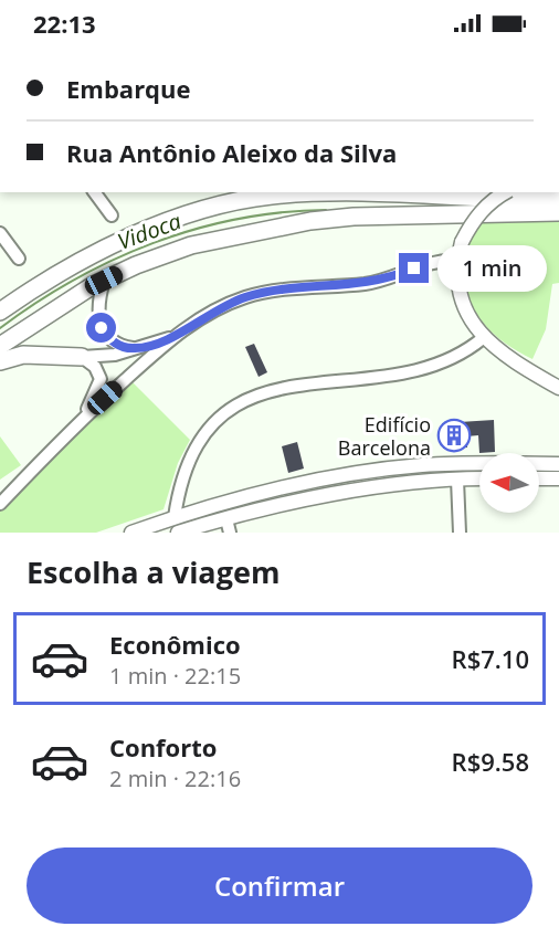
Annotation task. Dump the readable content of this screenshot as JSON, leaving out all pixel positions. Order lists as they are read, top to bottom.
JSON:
{
  "water": ["Vidoca"],
  "places": {
    "building": ["Edifício Barcelona"]
  },
  "north": "left",
  "page": {
    "status": "22:13",
    "banner": ["Embarque", "Rua Antônio Aleixo da Silva"],
    "bubble": "1 min",
    "heading": "Escolha a viagem",
    "list": [
      {
        "name": "Econômico",
        "note": "1 min · 22:15",
        "value": "R$7.10"
      },
      {
        "name": "Conforto",
        "note": "2 min · 22:16",
        "value": "R$9.58"
      }
    ],
    "buttons": "Confirmar"
  }
}
